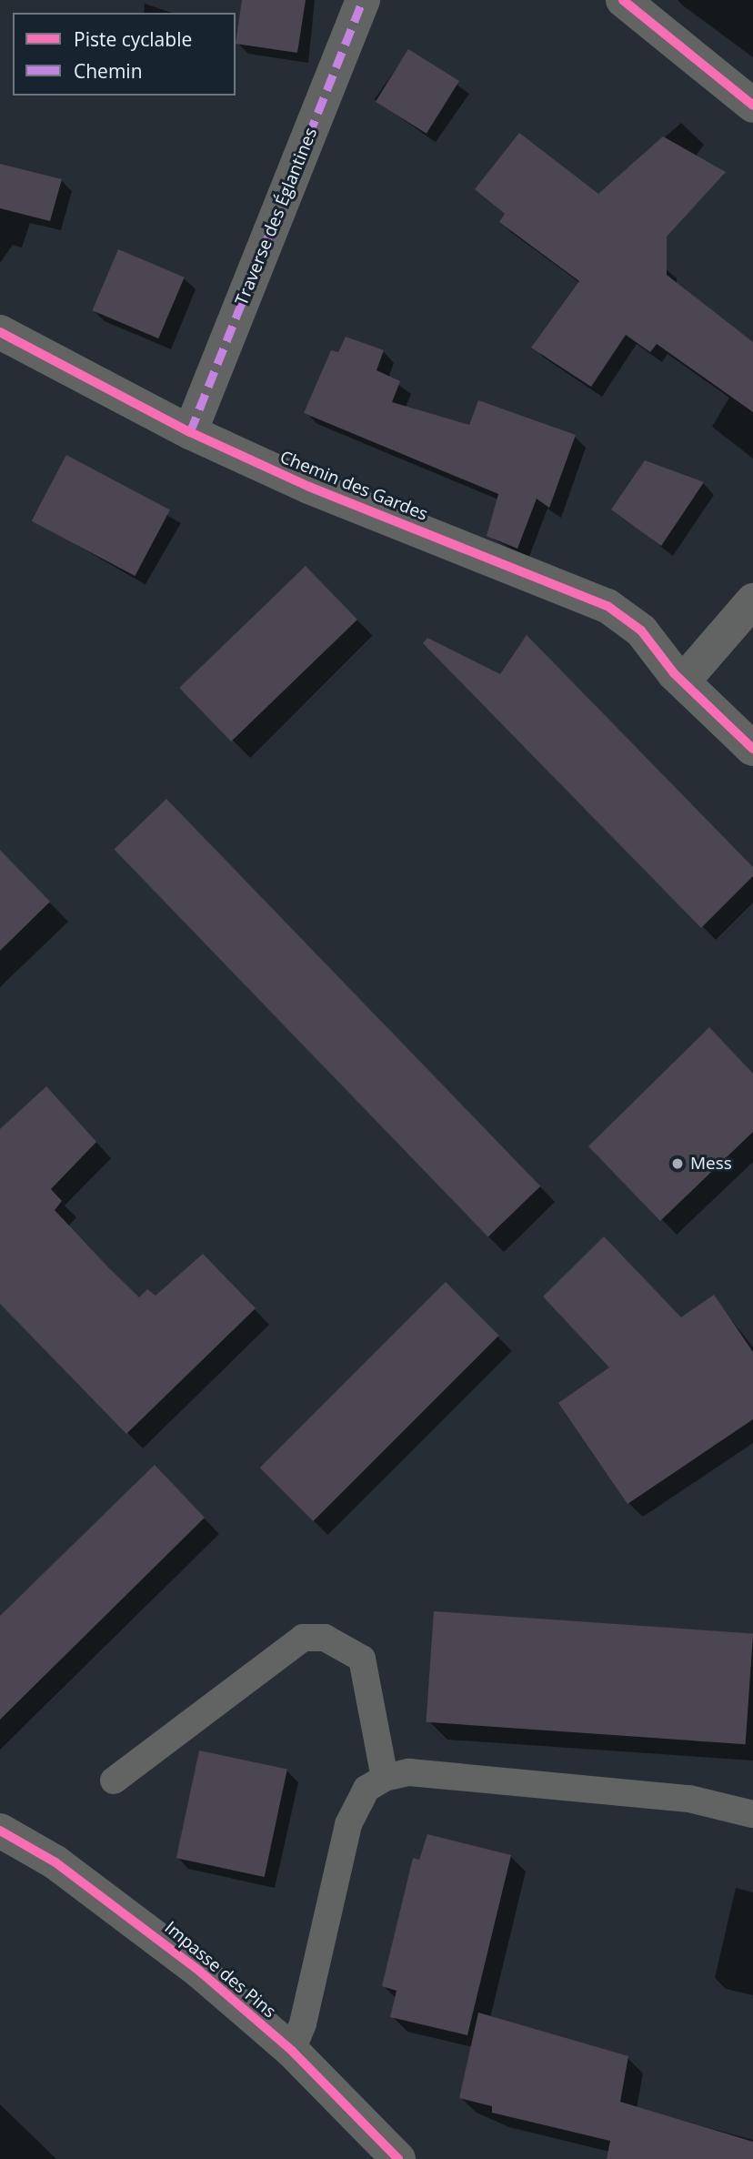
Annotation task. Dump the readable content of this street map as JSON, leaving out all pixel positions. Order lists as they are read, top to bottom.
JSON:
{
  "streets": {
    "street": ["Traverse des Églantines", "Chemin des Gardes", "Impasse des Pins"]
  },
  "crossings": [
    ["Traverse des Églantines", "Chemin des Gardes"]
  ],
  "places": ["Mess"],
  "legend": ["Piste cyclable", "Chemin"]
}
